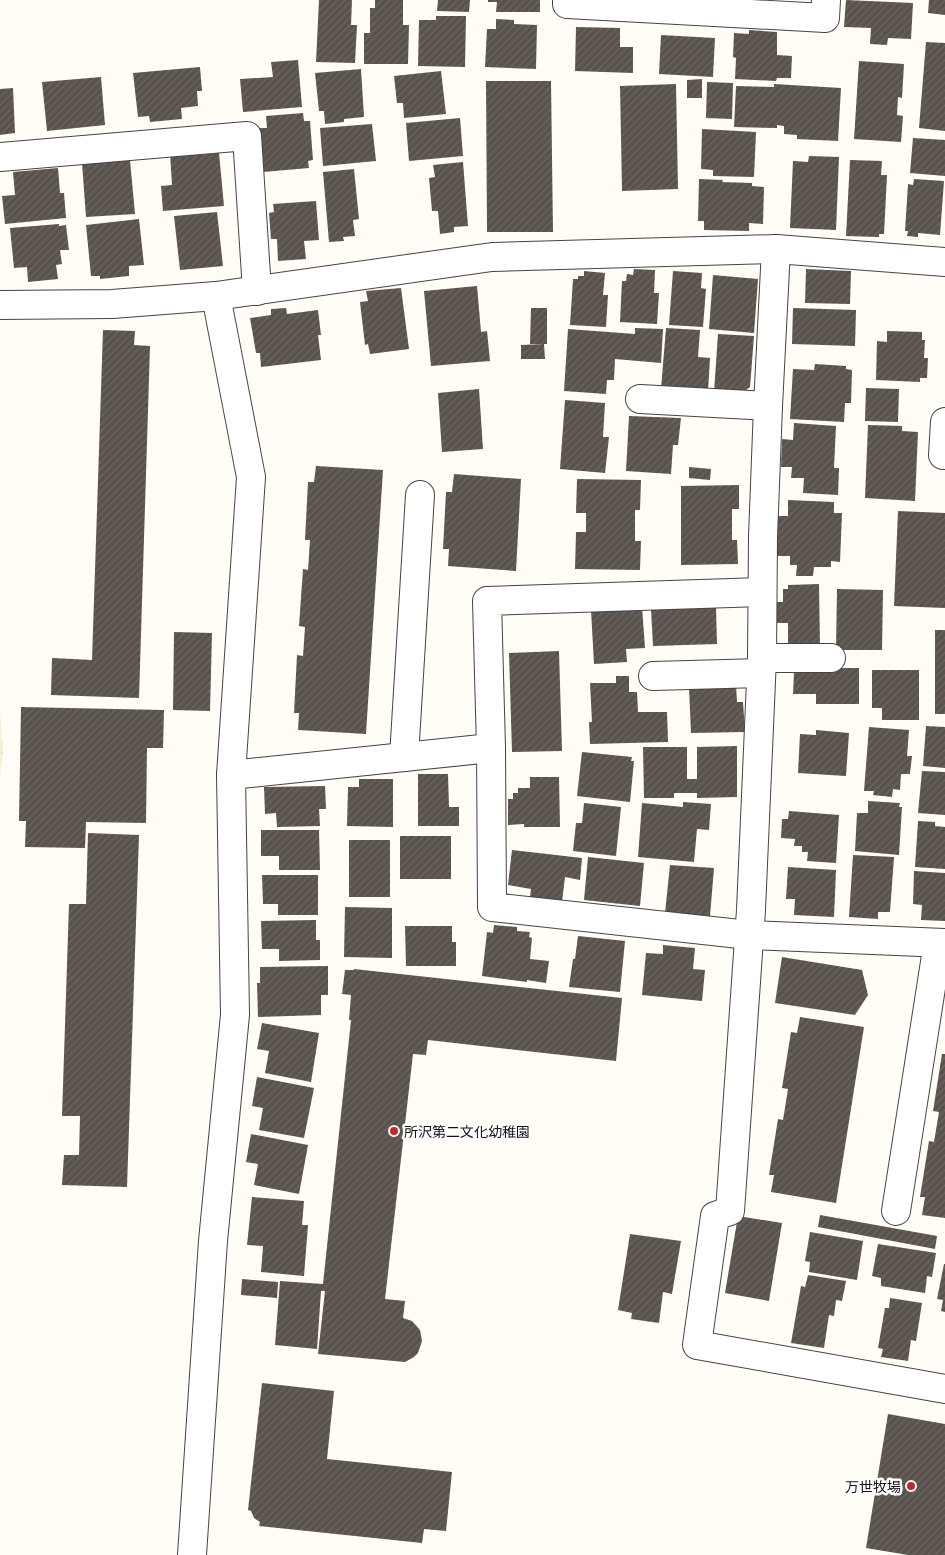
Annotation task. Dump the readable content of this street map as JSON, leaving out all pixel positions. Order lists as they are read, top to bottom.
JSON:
{
  "places": ["所沢第二文化幼稚園", "万世牧場"]
}
